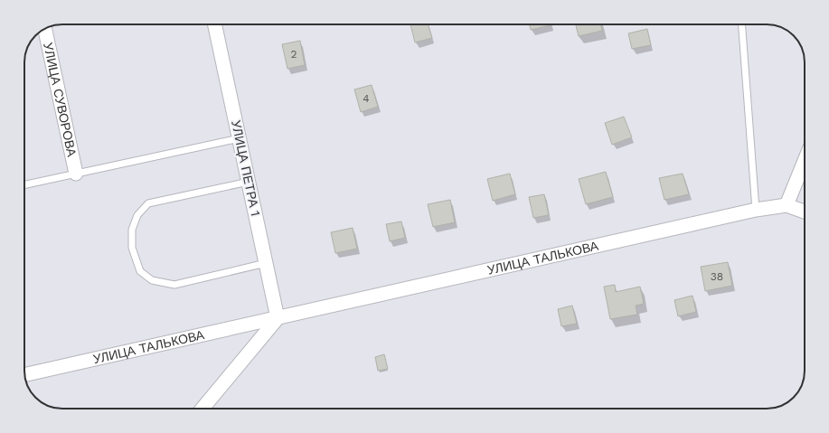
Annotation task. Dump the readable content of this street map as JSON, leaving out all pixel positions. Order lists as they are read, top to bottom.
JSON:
{
  "streets": {
    "street": ["УЛИЦА СУВОРОВА", "УЛИЦА ПЕТРА 1", "УЛИЦА ТАЛЬКОВА"]
  },
  "crossings": [
    ["УЛИЦА ПЕТРА 1", "УЛИЦА ТАЛЬКОВА"]
  ],
  "house_numbers": ["2", "4", "38"]
}
